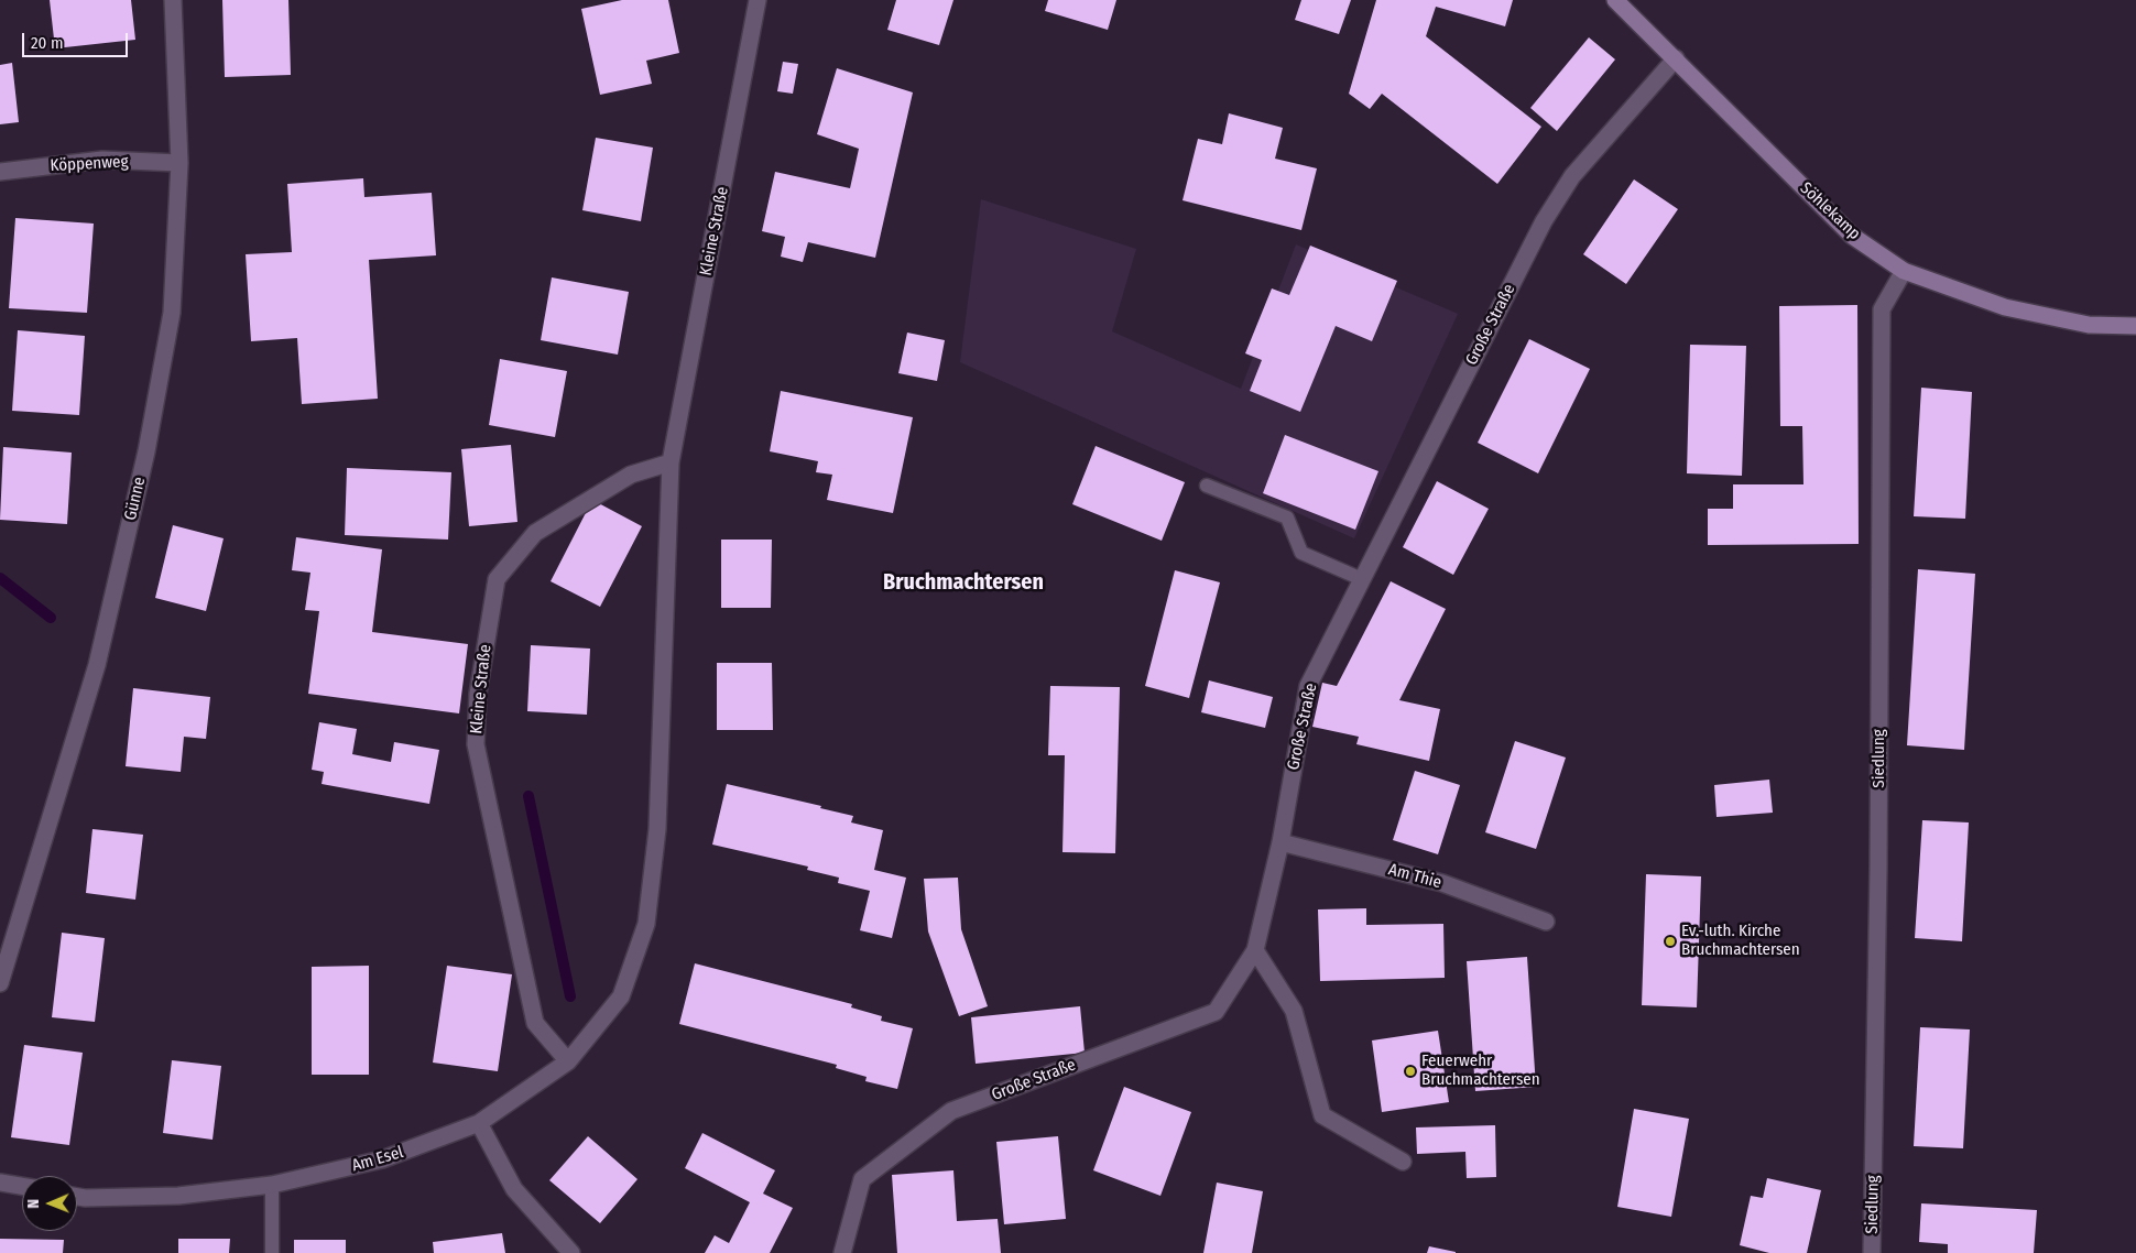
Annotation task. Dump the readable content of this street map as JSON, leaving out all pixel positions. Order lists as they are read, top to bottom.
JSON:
{
  "streets": {
    "street": [
      "Köppenweg",
      "Söhlekamp",
      "Kleine Straße",
      "Große Straße",
      "Günne",
      "Siedlung",
      "Am Thie",
      "Am Esel"
    ]
  },
  "crossings": [
    ["Köppenweg", "Günne"],
    ["Söhlekamp", "Große Straße"],
    ["Söhlekamp", "Siedlung"],
    ["Kleine Straße", "Am Esel"],
    ["Große Straße", "Am Thie"]
  ],
  "districts": ["Bruchmachtersen"],
  "places": ["Ev.-luth. Kirche Bruchmachtersen", "Feuerwehr Bruchmachtersen"],
  "scale_bar": "20 m",
  "north": "left"
}
